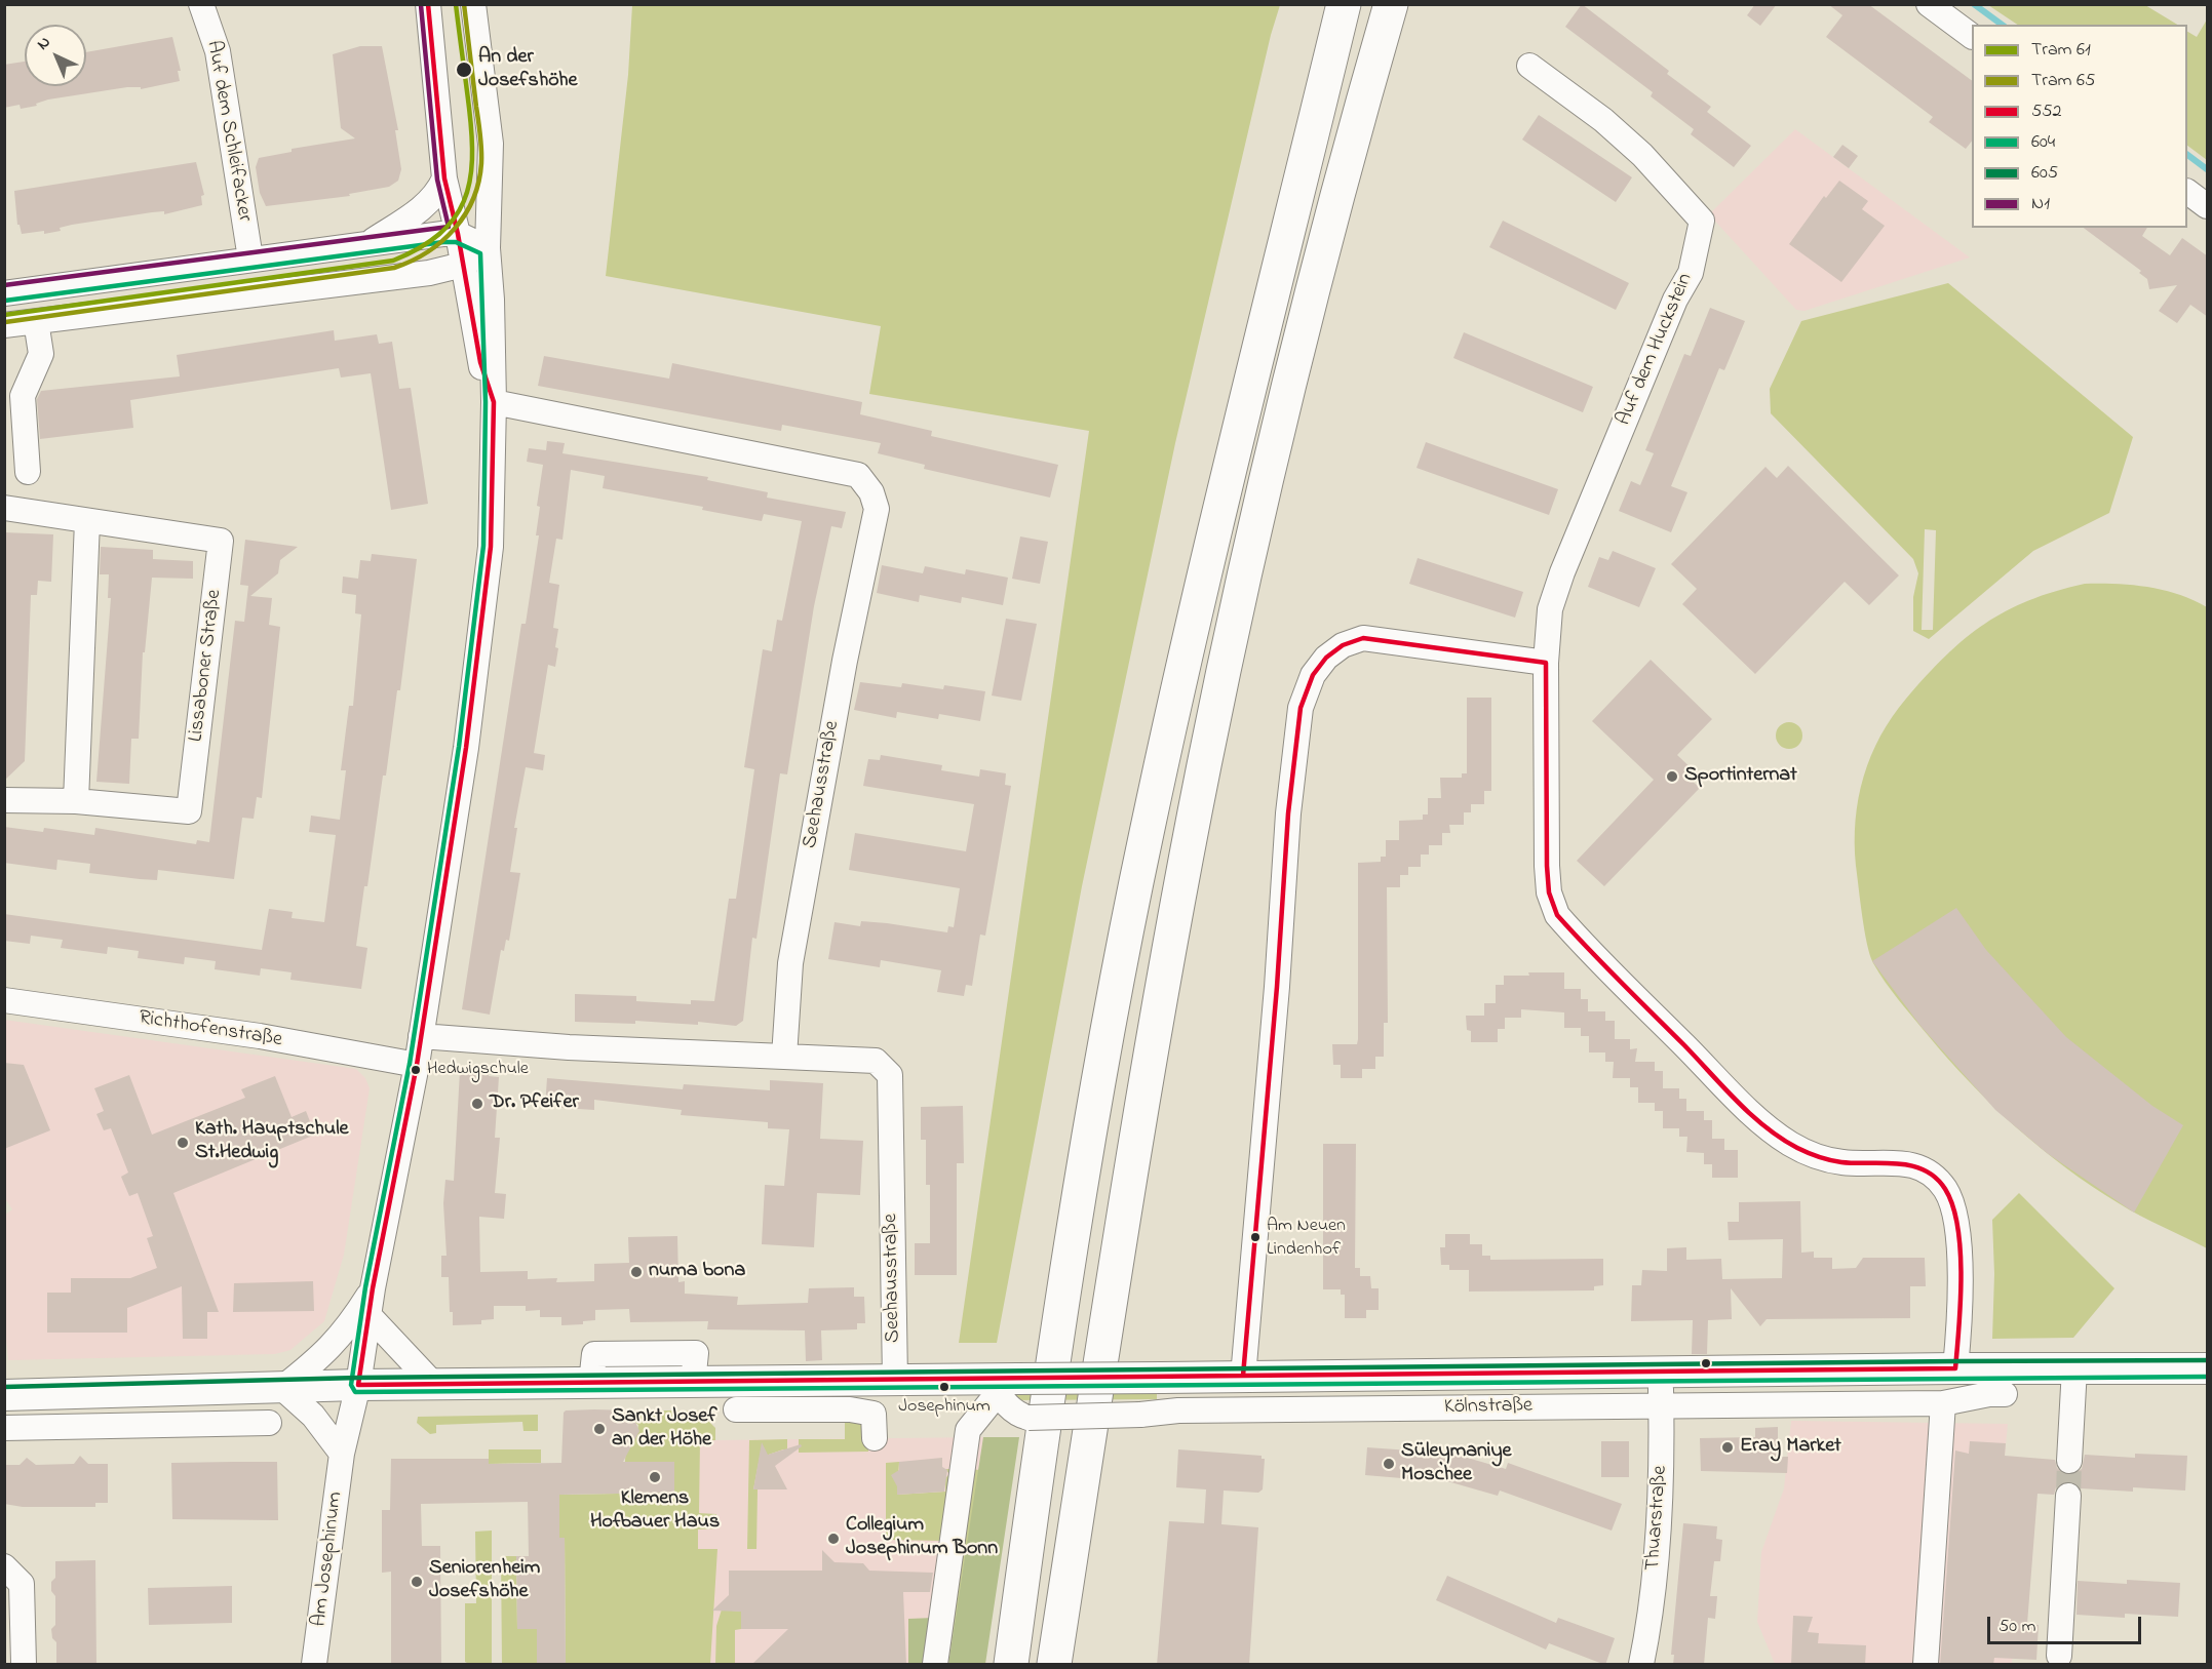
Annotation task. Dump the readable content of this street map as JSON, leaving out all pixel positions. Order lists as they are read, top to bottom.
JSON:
{
  "streets": {
    "main road": ["Kölnstraße"],
    "street": [
      "Auf dem Schleifacker",
      "Auf dem Huckstein",
      "Lissaboner Straße",
      "Seehausstraße",
      "Richthofenstraße",
      "Thuarstraße",
      "Am Josephinum"
    ]
  },
  "crossings": [
    ["Seehausstraße", "Kölnstraße"],
    ["Kölnstraße", "Thuarstraße"],
    ["Kölnstraße", "Am Josephinum"]
  ],
  "places": [
    "An der Josefshöhe",
    "Sportinternat",
    "Hedwigschule",
    "Dr. Pfeifer",
    "Kath. Hauptschule St.Hedwig",
    "Am Neuen Lindenhof",
    "numa bona",
    "Josephinum",
    "Sankt Josef an der Höhe",
    "Eray Market",
    "Süleymaniye Moschee",
    "Klemens Hofbauer Haus",
    "Collegium Josephinum Bonn",
    "Seniorenheim Josefshöhe"
  ],
  "lines": [
    "tram line 61",
    "tram line 65",
    "transit line 552",
    "transit line N1",
    "transit line 604",
    "transit line 605"
  ],
  "legend": [
    "Tram 61",
    "Tram 65",
    "552",
    "604",
    "605",
    "N1"
  ],
  "scale_bar": "50 m",
  "north": "top left"
}
